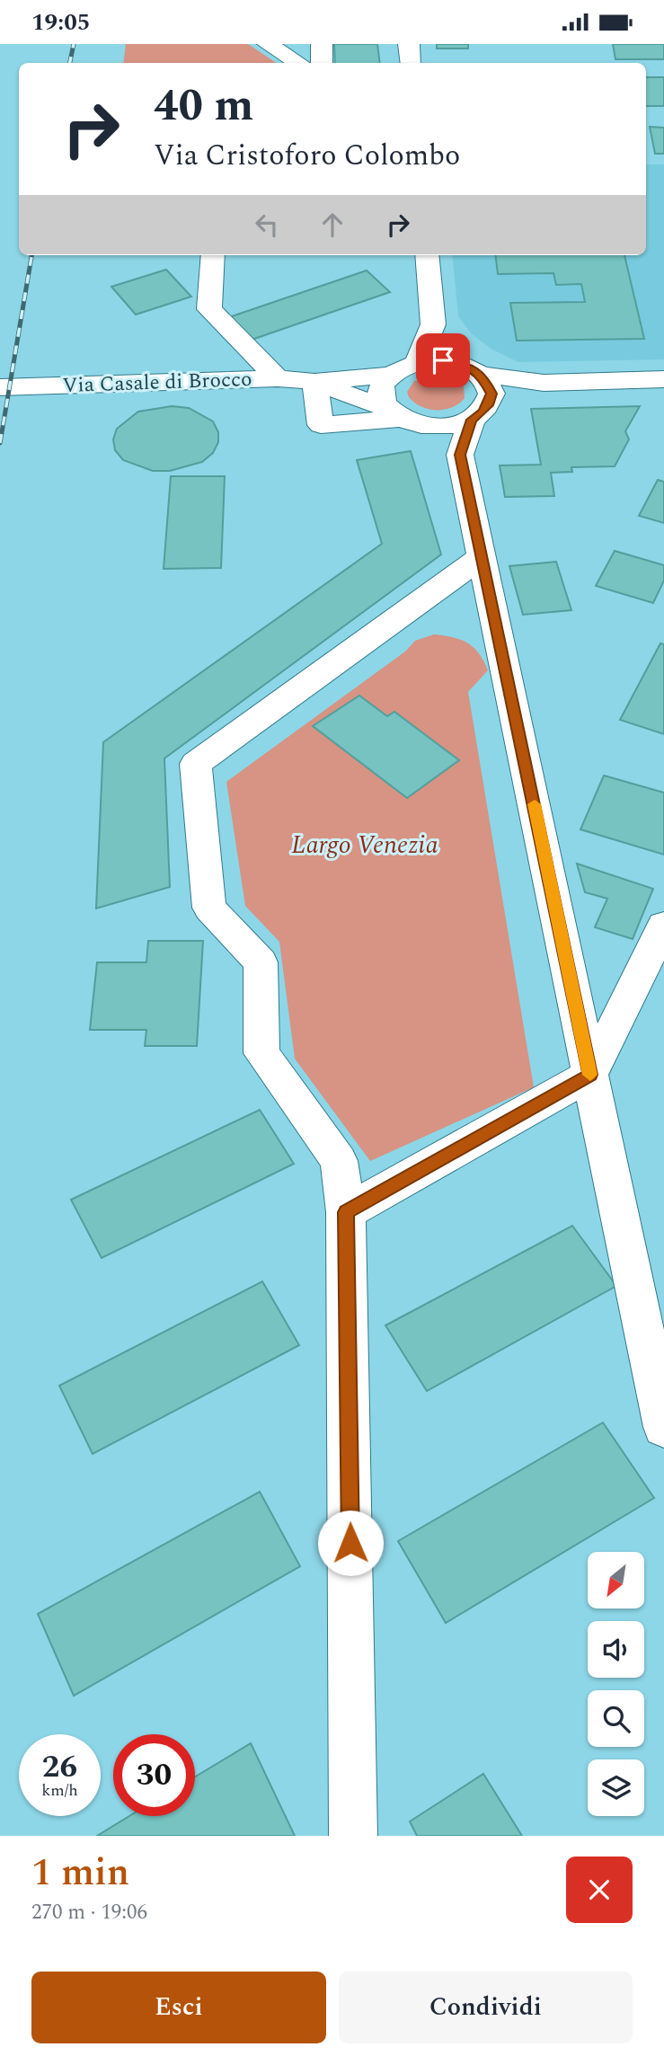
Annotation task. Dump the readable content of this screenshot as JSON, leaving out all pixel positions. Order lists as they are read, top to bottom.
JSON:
{
  "streets": {
    "street": ["Via Casale di Brocco"]
  },
  "parks": ["Largo Venezia"],
  "north": "bottom left",
  "page": {
    "status": "19:05",
    "turn": ["40 m", "Via Cristoforo Colombo"],
    "speed": "26 km/h",
    "limit": "30",
    "heading": ["1 min", "270 m · 19:06"],
    "buttons": ["Esci", "Condividi"]
  }
}
